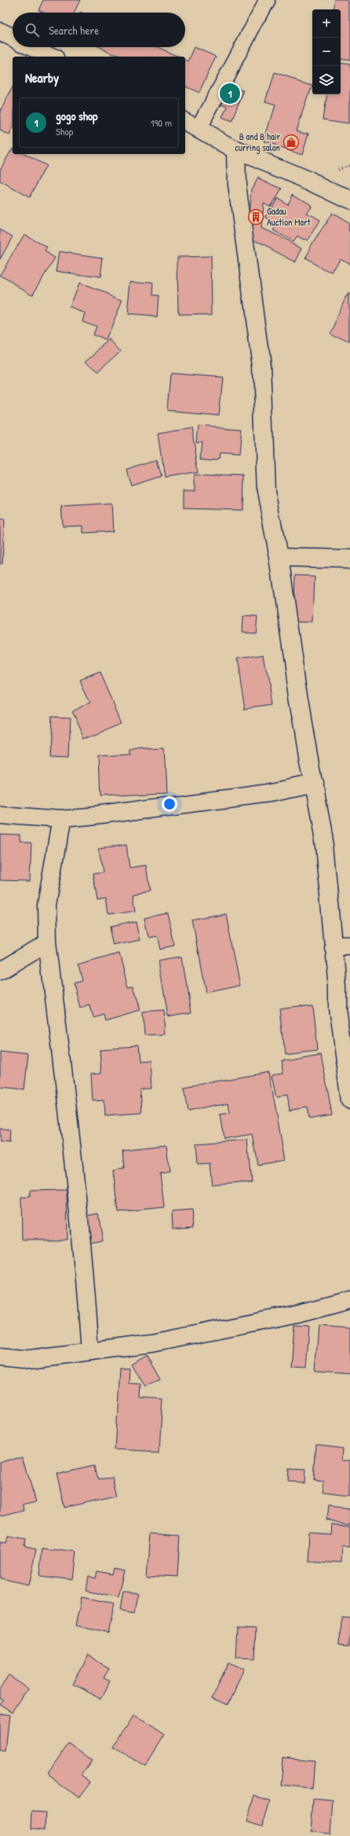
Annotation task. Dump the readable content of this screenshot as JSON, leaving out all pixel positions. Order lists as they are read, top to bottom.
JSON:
{
  "places": {
    "shop": ["B and B hair curring salon"],
    "building": ["Gadau Auction Mart"]
  },
  "page": {
    "map_buttons": ["+", "−"],
    "search": "Search here",
    "heading": "Nearby",
    "pins": "1",
    "list": [
      {
        "mark": "1",
        "name": "gogo shop",
        "note": "Shop",
        "value": "190 m"
      }
    ]
  }
}
